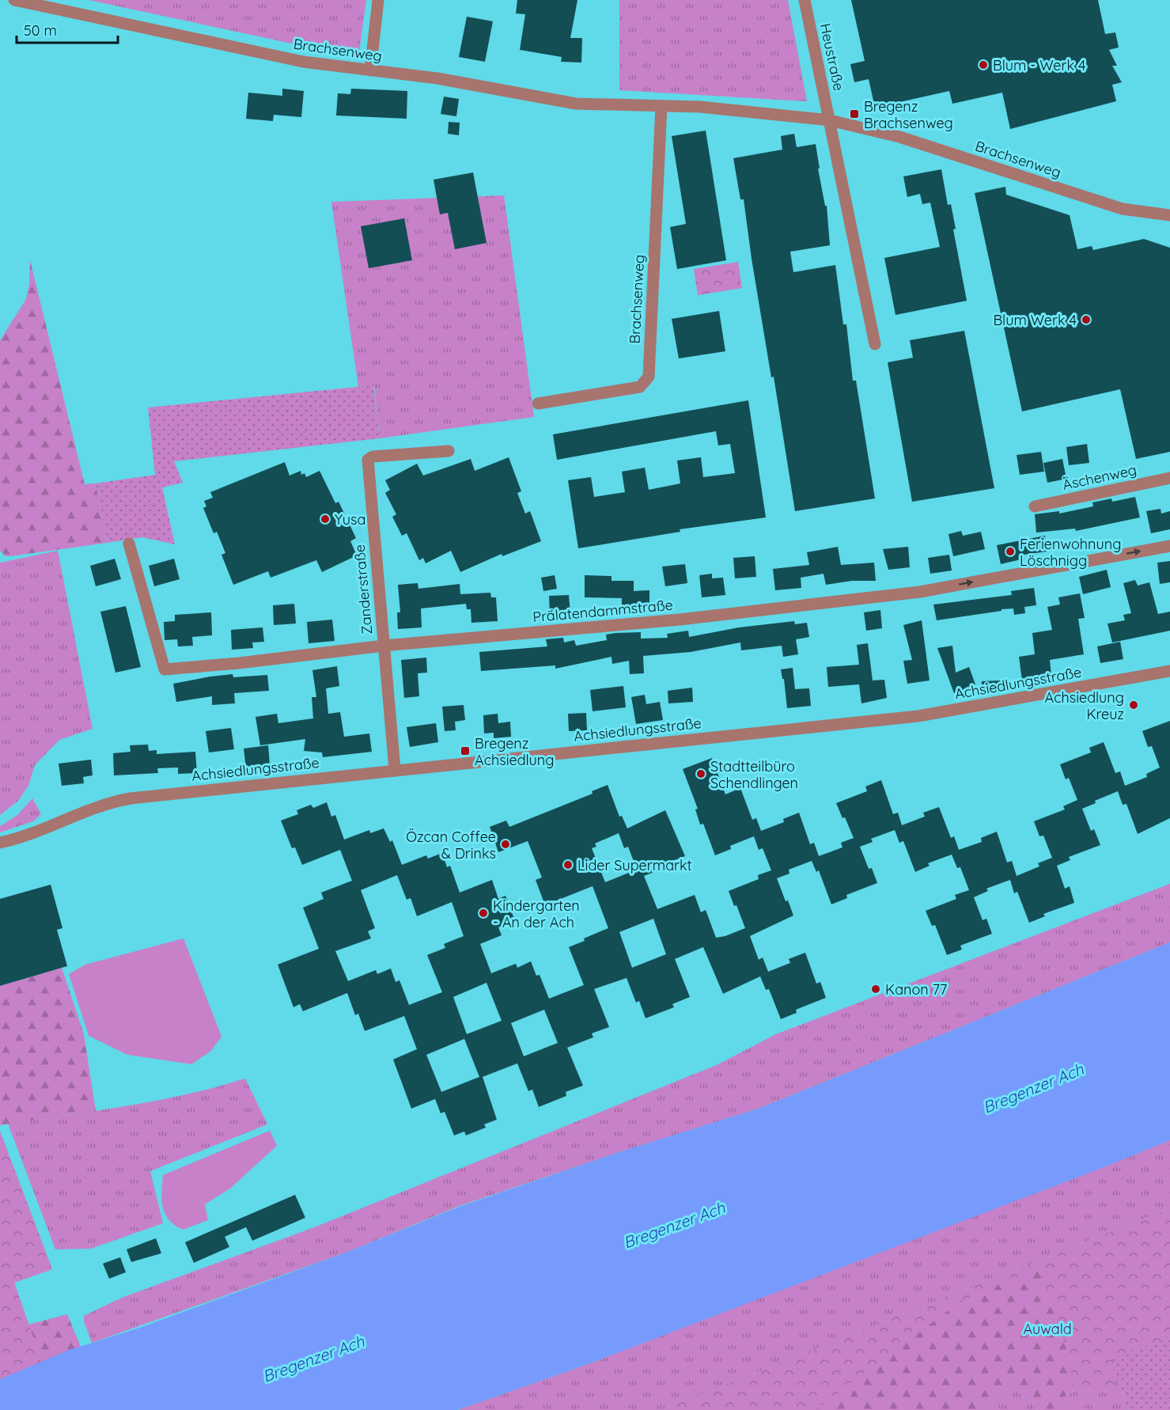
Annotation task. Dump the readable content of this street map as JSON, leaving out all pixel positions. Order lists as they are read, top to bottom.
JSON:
{
  "streets": {
    "street": [
      "Brachsenweg",
      "Heustraße",
      "Äschenweg",
      "Zanderstraße",
      "Prälatendammstraße",
      "Achsiedlungsstraße"
    ]
  },
  "crossings": [
    ["Brachsenweg", "Heustraße"],
    ["Zanderstraße", "Prälatendammstraße"],
    ["Zanderstraße", "Achsiedlungsstraße"]
  ],
  "one_way": ["Prälatendammstraße"],
  "water": ["Bregenzer Ach"],
  "parks": ["Auwald"],
  "places": {
    "other": [
      "Blum - Werk 4",
      "Blum Werk 4",
      "Yusa",
      "Ferienwohnung Löschnigg",
      "Achsiedlung Kreuz",
      "Stadtteilbüro Schendlingen",
      "Özcan Coffee & Drinks",
      "Lider Supermarkt",
      "Kindergarten - An der Ach",
      "Kanon 77"
    ],
    "transit": ["Bregenz Brachsenweg", "Bregenz Achsiedlung"]
  },
  "scale_bar": "50 m"
}
